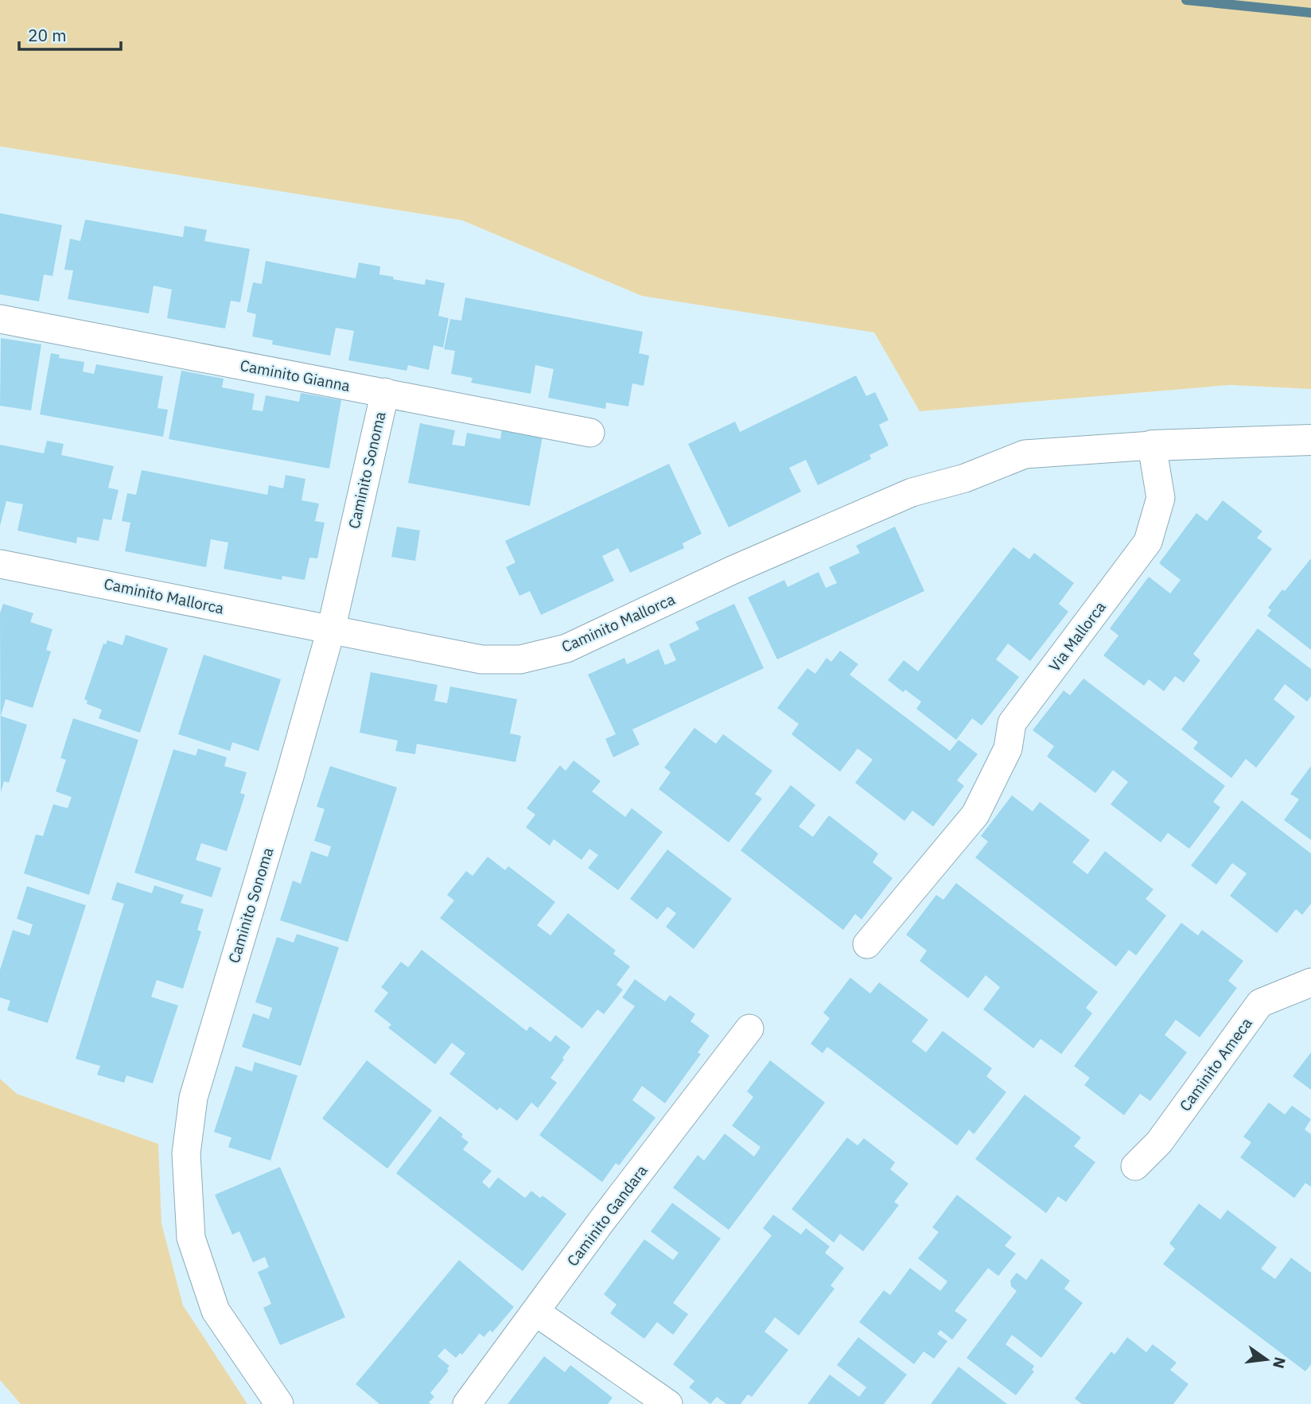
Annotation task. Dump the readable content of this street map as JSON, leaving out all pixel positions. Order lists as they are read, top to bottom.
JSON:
{
  "streets": {
    "street": [
      "Caminito Gianna",
      "Caminito Sonoma",
      "Caminito Mallorca",
      "Via Mallorca",
      "Caminito Ameca",
      "Caminito Gandara"
    ]
  },
  "crossings": [
    ["Caminito Gianna", "Caminito Sonoma"],
    ["Caminito Sonoma", "Caminito Mallorca"],
    ["Caminito Mallorca", "Via Mallorca"]
  ],
  "scale_bar": "20 m",
  "north": "right"
}
